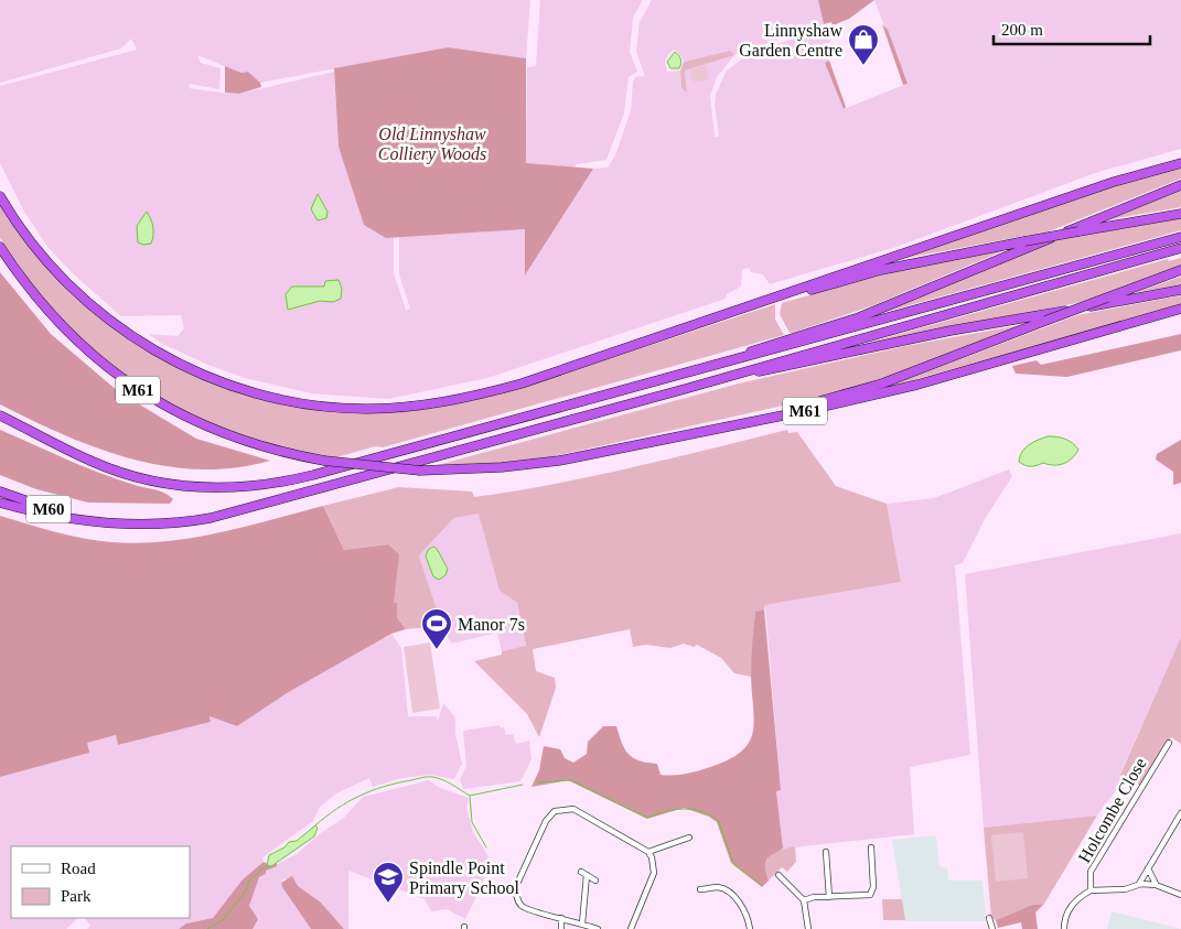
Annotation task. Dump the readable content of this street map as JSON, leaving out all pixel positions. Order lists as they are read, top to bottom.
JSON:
{
  "streets": {
    "highway": ["M61", "M60"],
    "street": ["Holcombe Close"]
  },
  "parks": ["Old Linnyshaw Colliery Woods"],
  "places": {
    "shop": ["Linnyshaw Garden Centre"],
    "sports": ["Manor 7s"],
    "school or university": ["Spindle Point Primary School"]
  },
  "legend": ["Road", "Park"],
  "scale_bar": "200 m"
}
